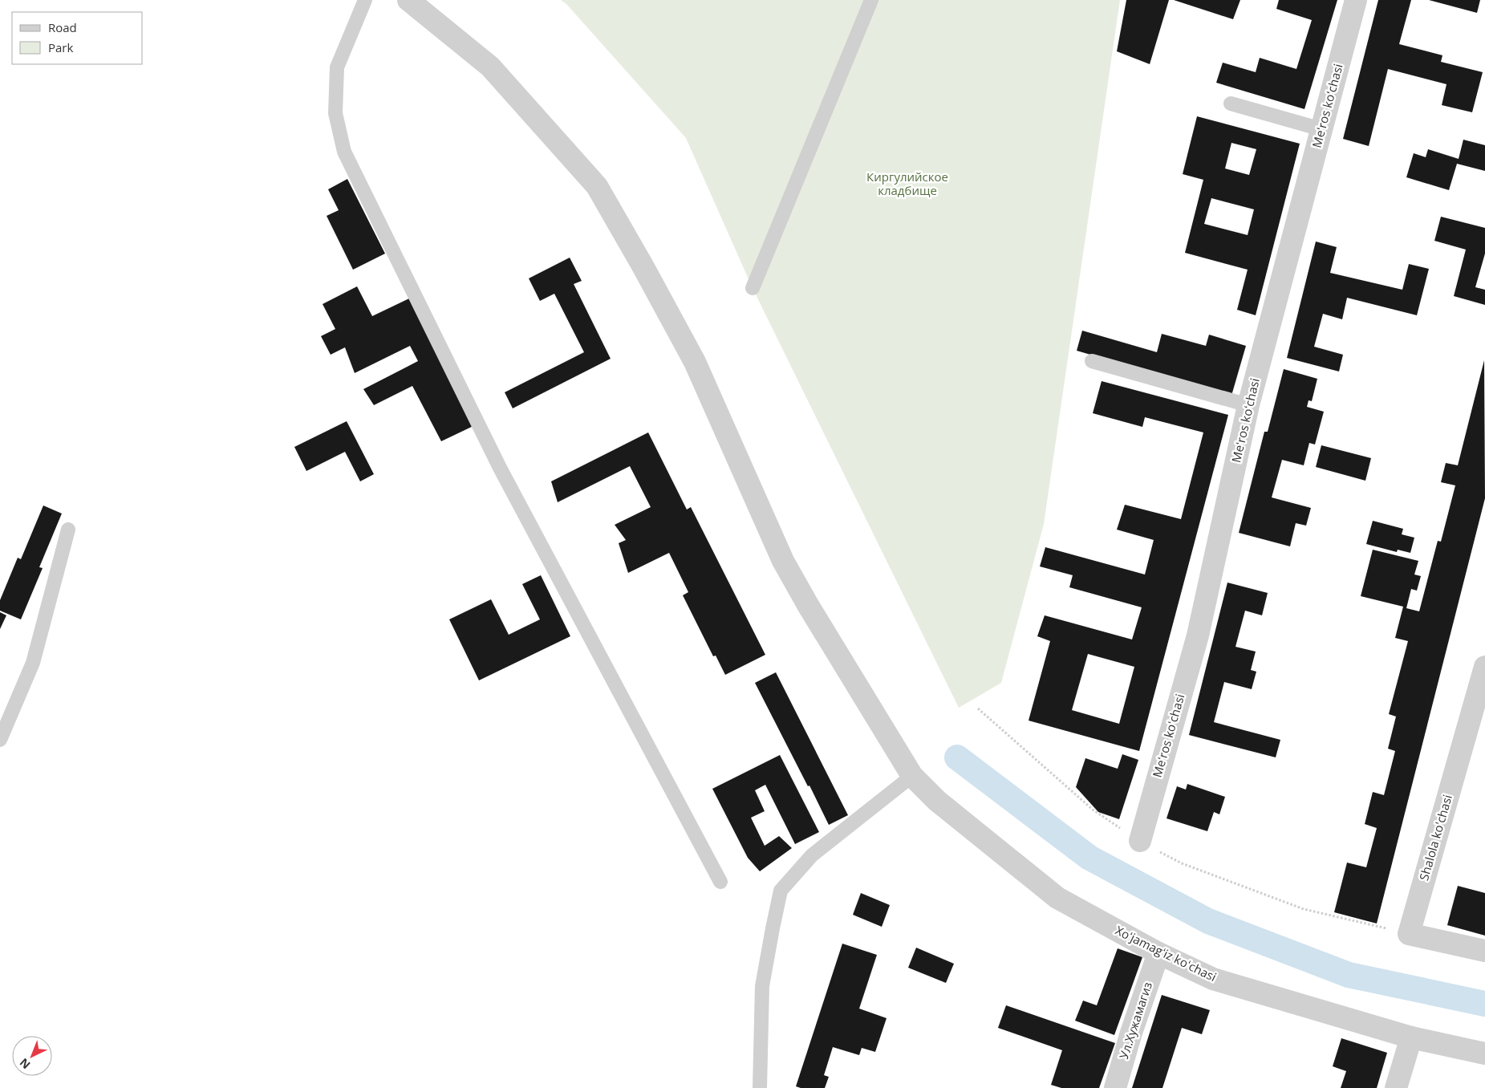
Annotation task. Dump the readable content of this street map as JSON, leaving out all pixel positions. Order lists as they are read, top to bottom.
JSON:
{
  "streets": {
    "street": [
      "Meʻros koʻchasi",
      "Shalola ko'chasi",
      "Xoʻjamagʻiz koʻchasi",
      "Ул.Хужамагиз"
    ]
  },
  "crossings": [
    ["Xoʻjamagʻiz koʻchasi", "Ул.Хужамагиз"]
  ],
  "parks": ["Киргулийское кладбище"],
  "legend": ["Road", "Park"],
  "north": "bottom left"
}
